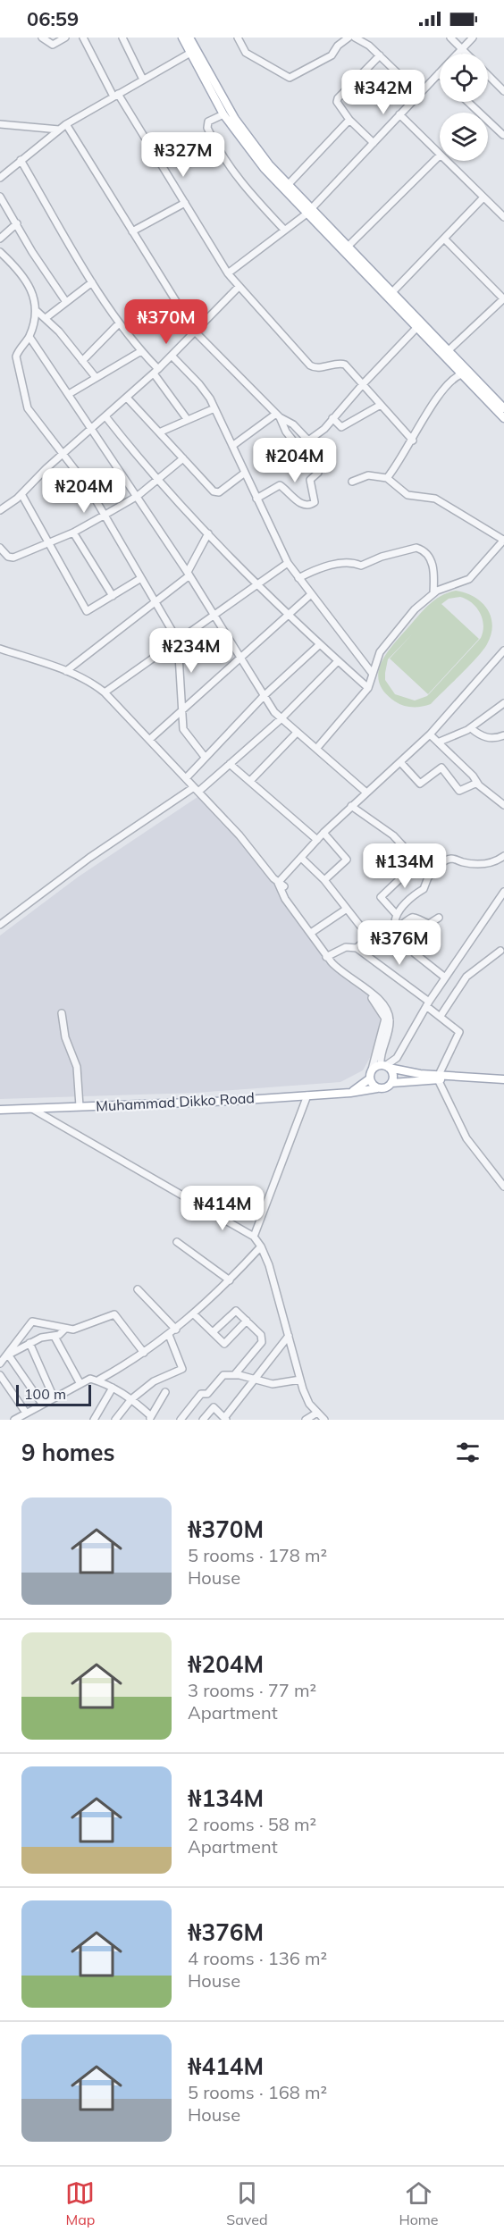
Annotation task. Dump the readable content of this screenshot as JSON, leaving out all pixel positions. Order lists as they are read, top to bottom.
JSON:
{
  "streets": {
    "main road": ["Muhammad Dikko Road"]
  },
  "scale_bar": "100 m",
  "page": {
    "status": "06:59",
    "price": [
      "₦342M",
      "₦327M",
      "₦370M",
      "₦204M",
      "₦204M",
      "₦234M",
      "₦134M",
      "₦376M",
      "₦414M"
    ],
    "scale": "100 m",
    "heading": "9 homes",
    "list": [
      {
        "name": "₦370M",
        "note": "5 rooms · 178 m² · House"
      },
      {
        "name": "₦204M",
        "note": "3 rooms · 77 m² · Apartment"
      },
      {
        "name": "₦134M",
        "note": "2 rooms · 58 m² · Apartment"
      },
      {
        "name": "₦376M",
        "note": "4 rooms · 136 m² · House"
      },
      {
        "name": "₦414M",
        "note": "5 rooms · 168 m² · House"
      }
    ],
    "tabs": ["Map", "Saved", "Home"]
  }
}
